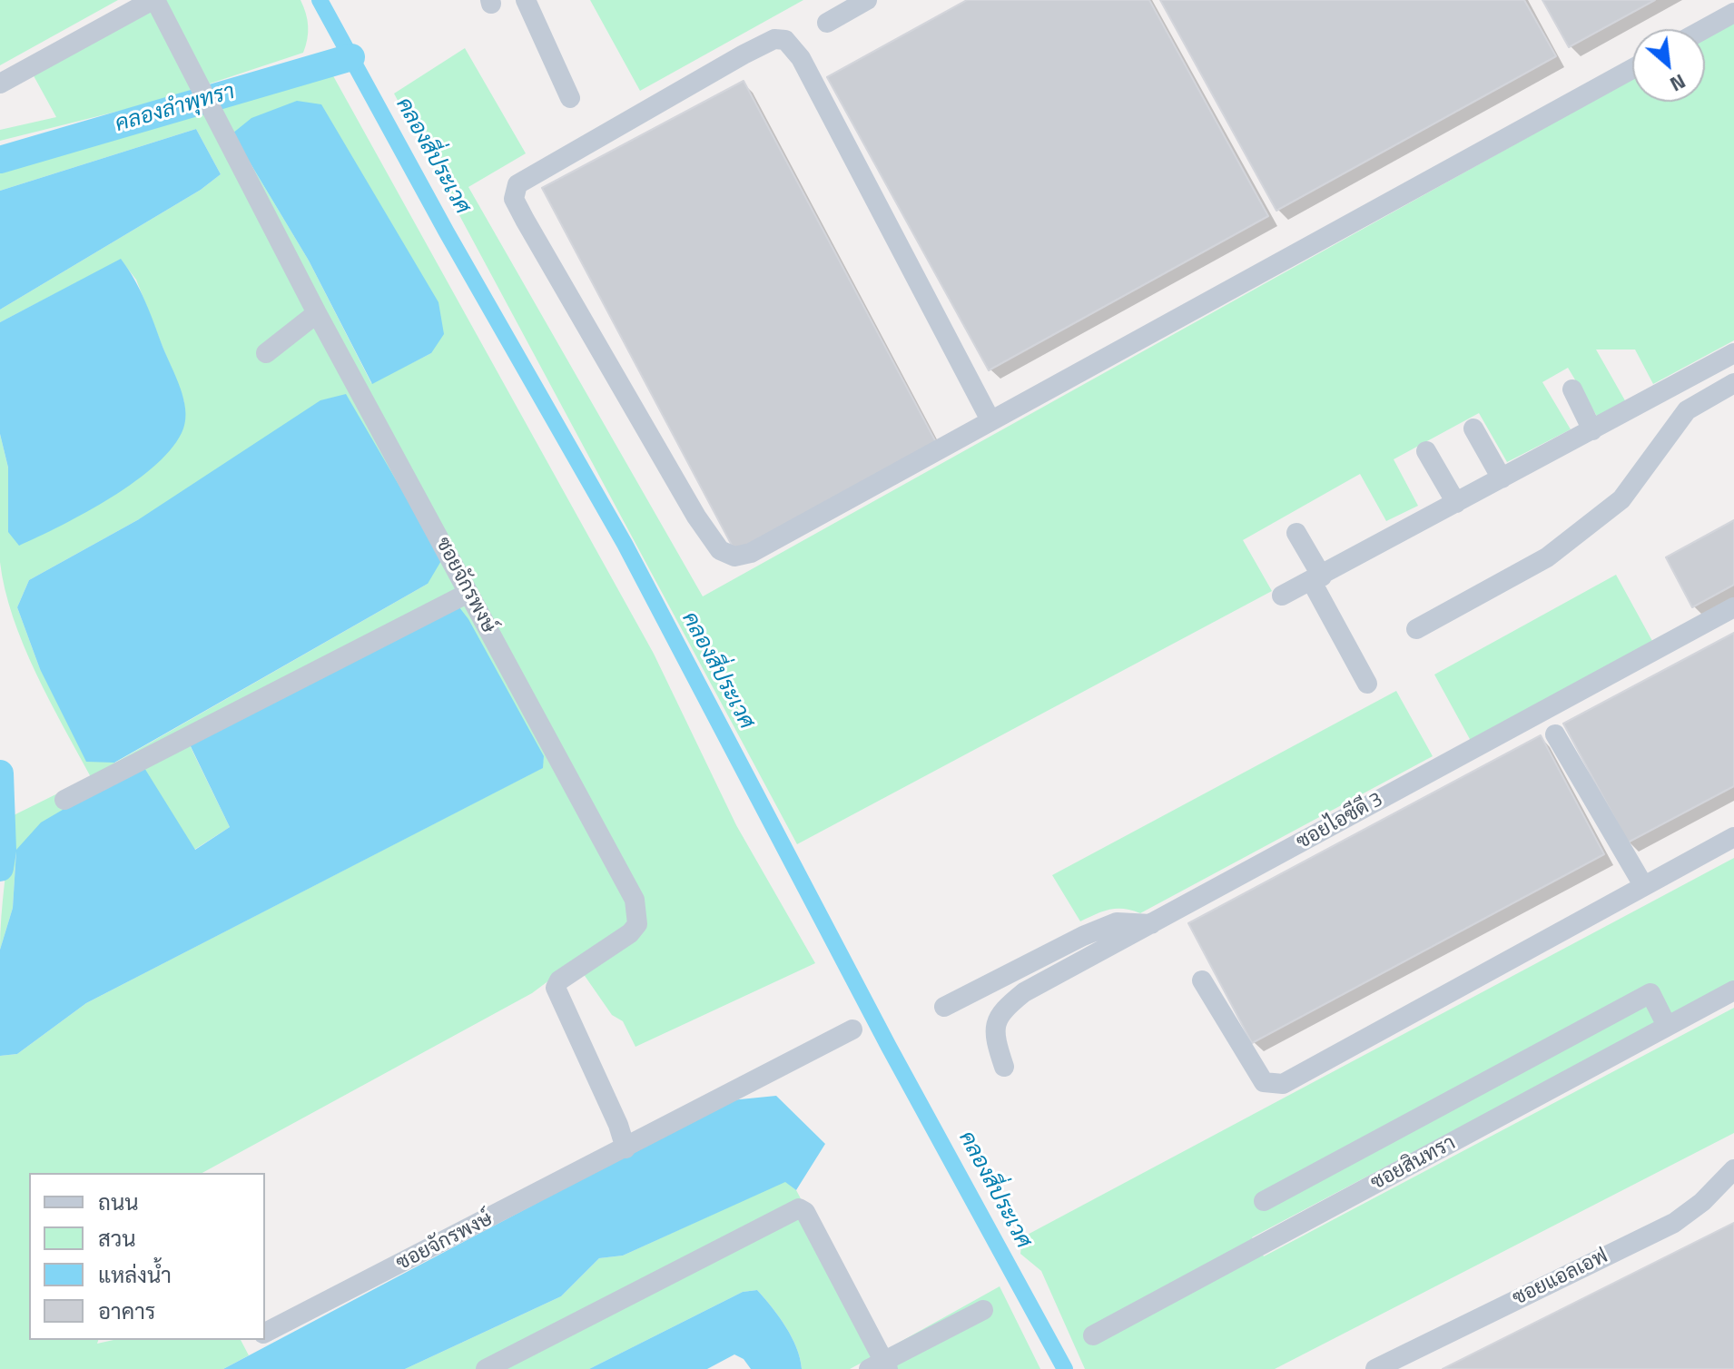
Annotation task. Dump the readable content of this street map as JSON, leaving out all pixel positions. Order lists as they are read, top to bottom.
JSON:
{
  "streets": {
    "street": [
      "ซอยจักรพงษ์",
      "ซอยไอซีดี 3",
      "ซอยสินทรา",
      "ซอยแอลเอฟ"
    ]
  },
  "water": ["คลองลำพุทรา", "คลองสี่ประเวศ"],
  "legend": [
    "ถนน",
    "สวน",
    "แหล่งน้ำ",
    "อาคาร"
  ],
  "north": "bottom right"
}
